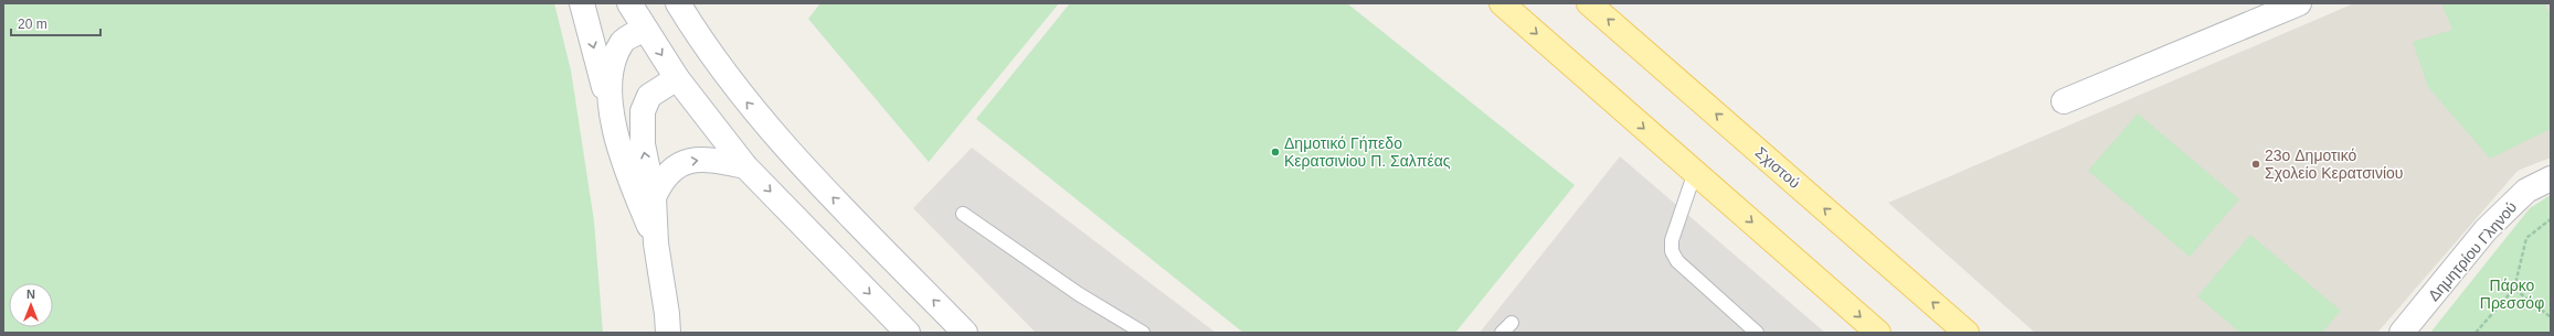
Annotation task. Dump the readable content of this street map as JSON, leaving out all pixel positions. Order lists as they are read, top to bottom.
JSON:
{
  "streets": {
    "main road": ["Σχιστού", "Δημητρίου Γληνού"]
  },
  "parks": ["Πάρκο Πρεσσόφ"],
  "places": ["Δημοτικό Γήπεδο Κερατσινίου Π. Σαλπέας", "23o Δημοτικό Σχολείο Κερατσινίου"],
  "scale_bar": "20 m",
  "north": "top"
}
